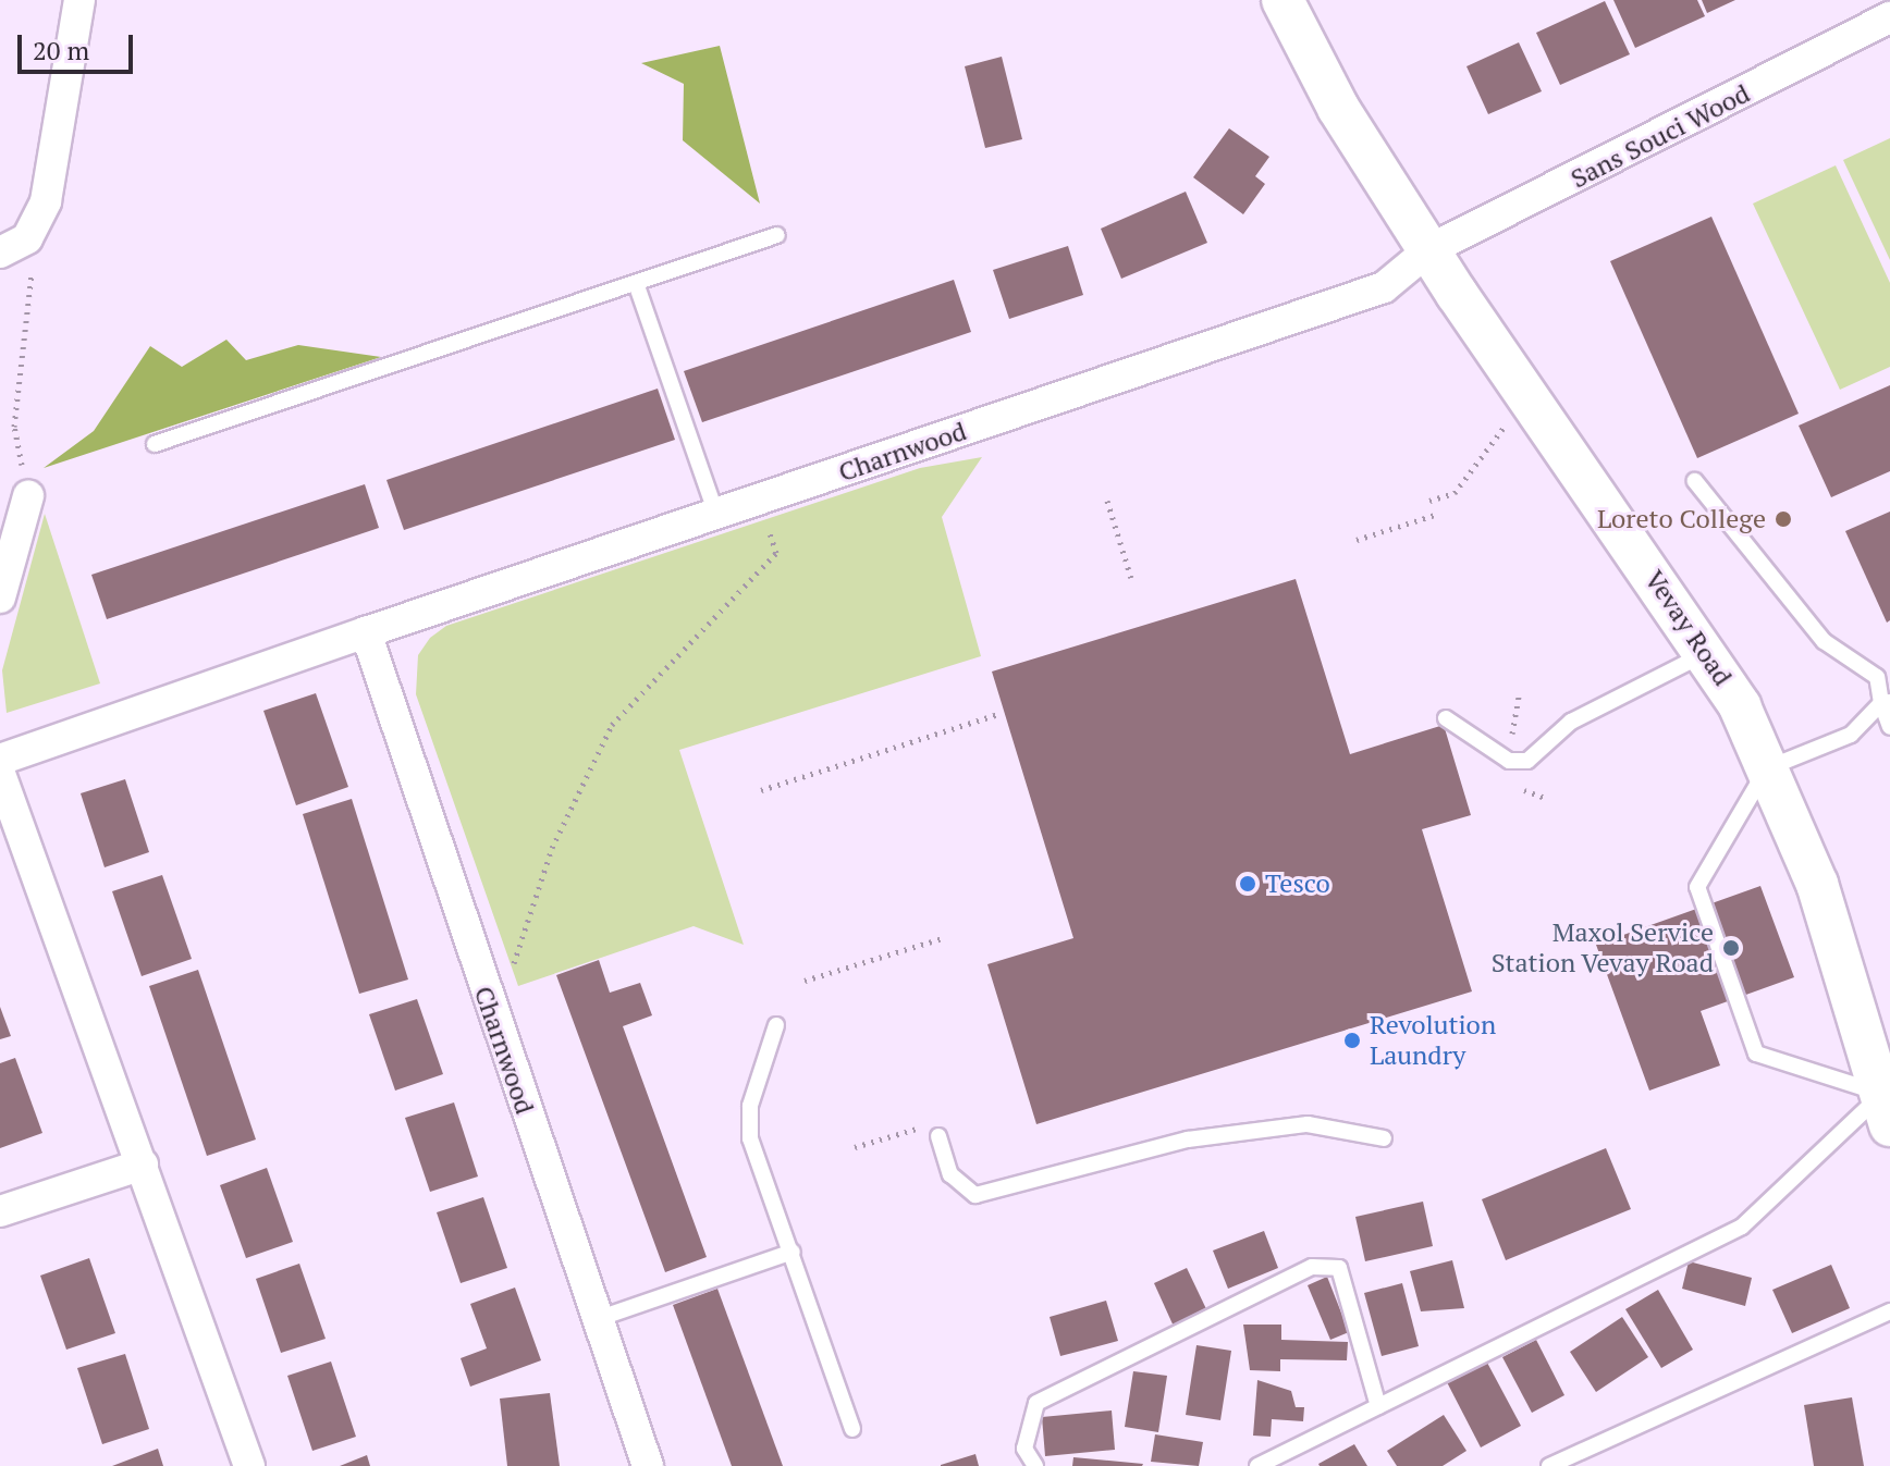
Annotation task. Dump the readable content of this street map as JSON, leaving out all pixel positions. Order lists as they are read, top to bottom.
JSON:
{
  "streets": {
    "main road": ["Vevay Road"],
    "street": ["Sans Souci Wood", "Charnwood"]
  },
  "crossings": [
    ["Sans Souci Wood", "Charnwood"],
    ["Sans Souci Wood", "Vevay Road"],
    ["Charnwood", "Vevay Road"]
  ],
  "places": [
    "Loreto College",
    "Tesco",
    "Maxol Service Station Vevay Road",
    "Revolution Laundry"
  ],
  "scale_bar": "20 m"
}
